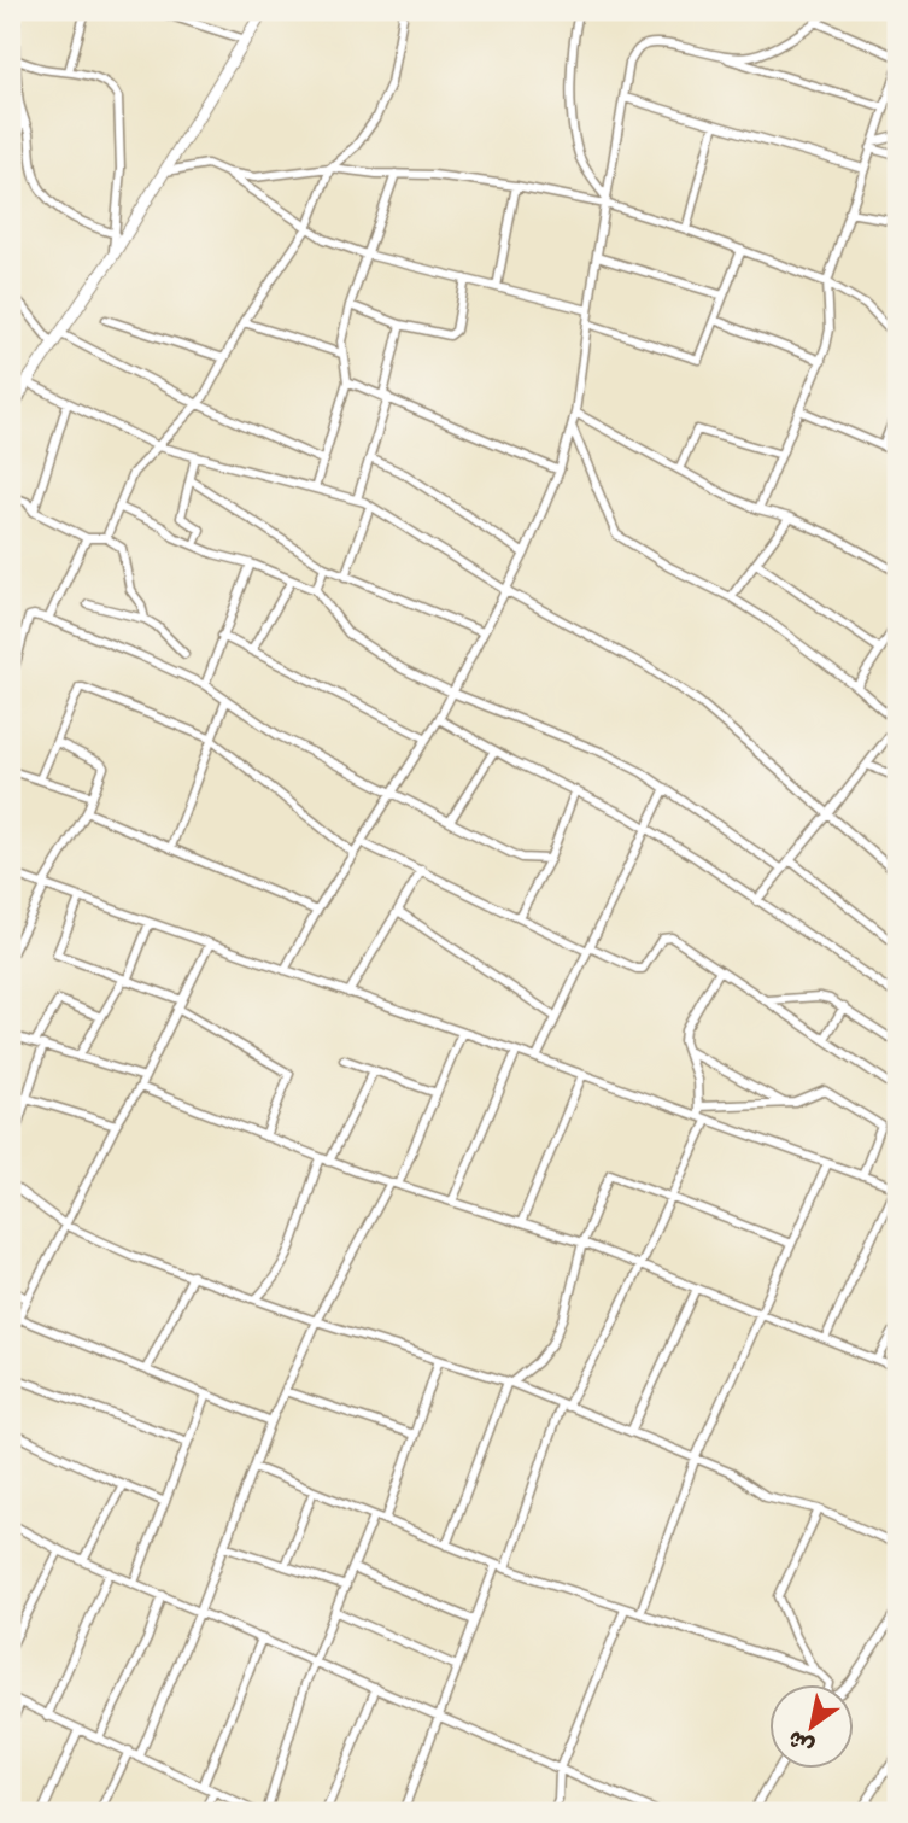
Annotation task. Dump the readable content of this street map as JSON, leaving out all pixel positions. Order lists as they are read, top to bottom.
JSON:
{
  "north": "bottom left"
}
